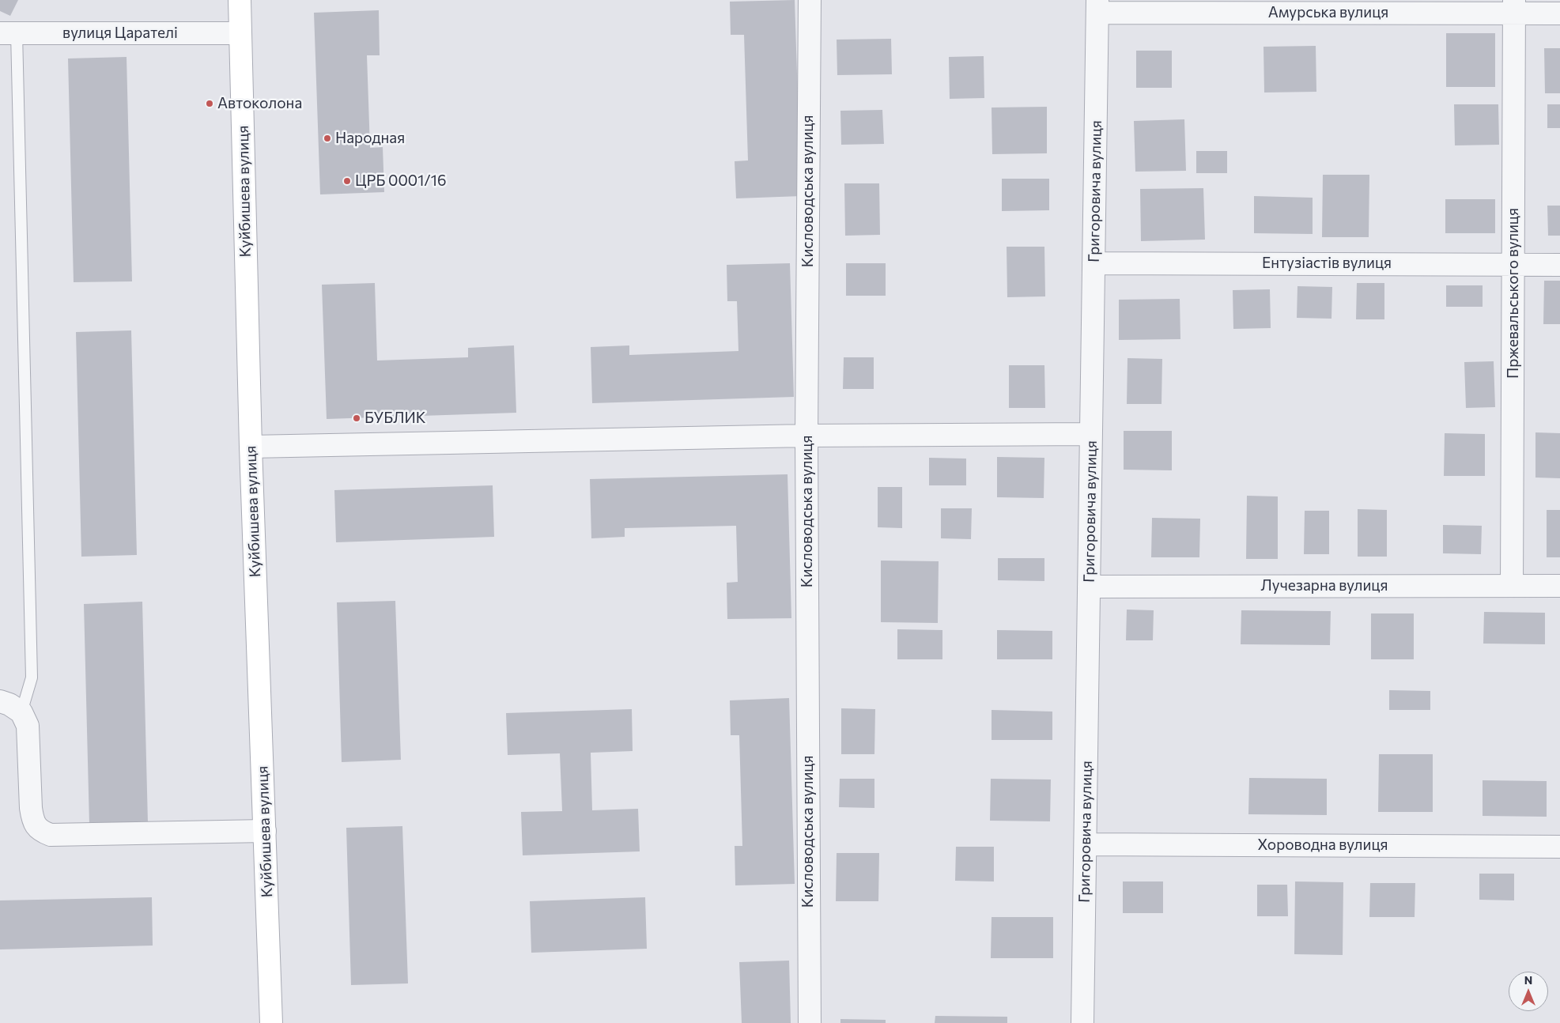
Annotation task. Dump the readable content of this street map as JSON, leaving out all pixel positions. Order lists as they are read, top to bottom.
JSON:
{
  "streets": {
    "main road": ["Куйбишева вулиця"],
    "street": [
      "Амурська вулиця",
      "вулиця Царателі",
      "Кисловодська вулиця",
      "Григоровича вулиця",
      "Ентузіастів вулиця",
      "Пржевальського вулиця",
      "Лучезарна вулиця",
      "Хороводна вулиця"
    ]
  },
  "crossings": [
    ["Амурська вулиця", "Григоровича вулиця"],
    ["Амурська вулиця", "Пржевальського вулиця"],
    ["вулиця Царателі", "Куйбишева вулиця"],
    ["Григоровича вулиця", "Ентузіастів вулиця"],
    ["Григоровича вулиця", "Лучезарна вулиця"],
    ["Григоровича вулиця", "Хороводна вулиця"],
    ["Ентузіастів вулиця", "Пржевальського вулиця"],
    ["Пржевальського вулиця", "Лучезарна вулиця"]
  ],
  "places": [
    "Автоколона",
    "Народная",
    "ЦРБ 0001/16",
    "БУБЛИК"
  ],
  "north": "top"
}
